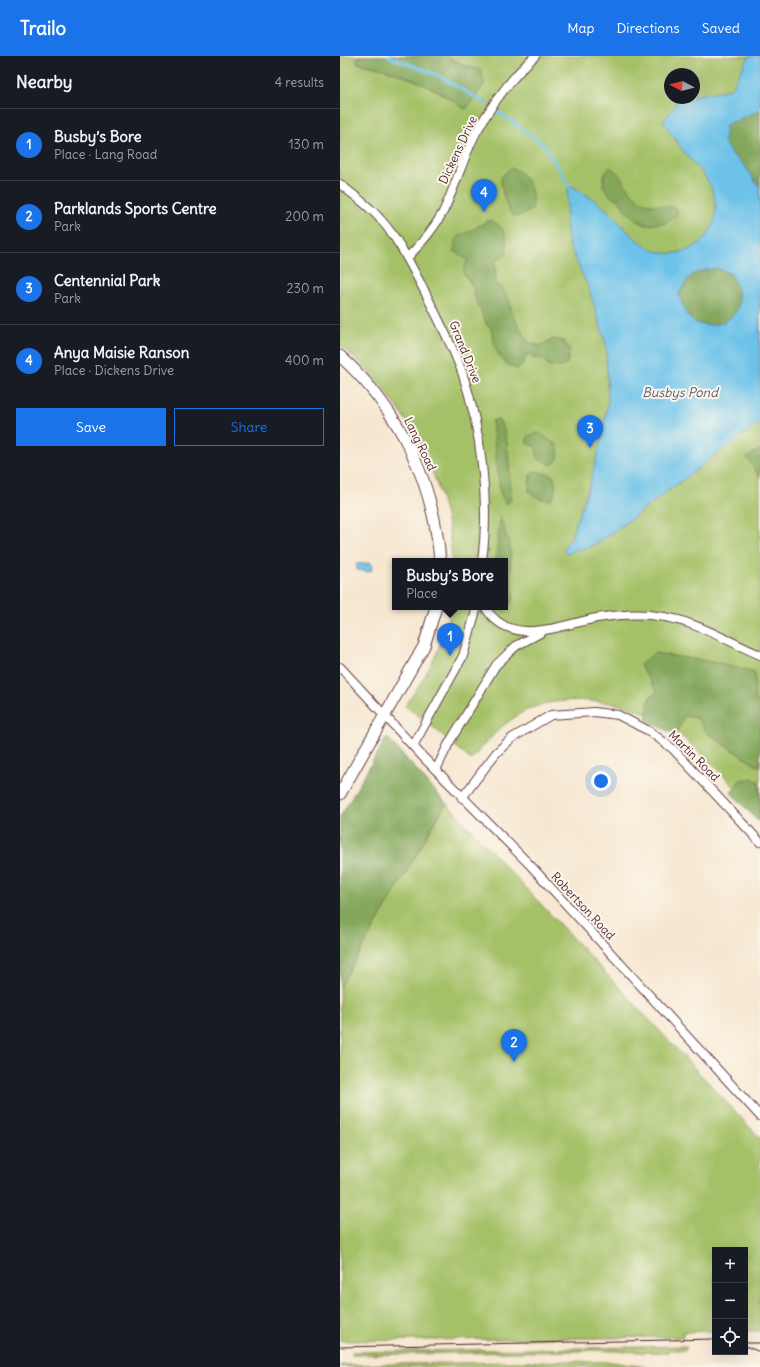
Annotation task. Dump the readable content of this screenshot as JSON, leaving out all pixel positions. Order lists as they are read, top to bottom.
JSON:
{
  "streets": {
    "street": [
      "Dickens Drive",
      "Grand Drive",
      "Lang Road",
      "Martin Road",
      "Robertson Road"
    ]
  },
  "crossings": [
    ["Dickens Drive", "Grand Drive"],
    ["Martin Road", "Robertson Road"]
  ],
  "water": ["Busbys Pond"],
  "north": "left",
  "page": {
    "header": "Trailo",
    "nav": ["Map", "Directions", "Saved"],
    "heading": ["Nearby", "4 results"],
    "list": [
      {
        "mark": "1",
        "name": "Busby’s Bore",
        "note": "Place · Lang Road",
        "value": "130 m"
      },
      {
        "mark": "2",
        "name": "Parklands Sports Centre",
        "note": "Park",
        "value": "200 m"
      },
      {
        "mark": "3",
        "name": "Centennial Park",
        "note": "Park",
        "value": "230 m"
      },
      {
        "mark": "4",
        "name": "Anya Maisie Ranson",
        "note": "Place · Dickens Drive",
        "value": "400 m"
      }
    ],
    "pins": [
      "4",
      "3",
      "1",
      "2"
    ],
    "buttons": ["Save", "Share"],
    "popup": ["Busby’s Bore", "Place"],
    "map_buttons": ["+", "−"]
  }
}
